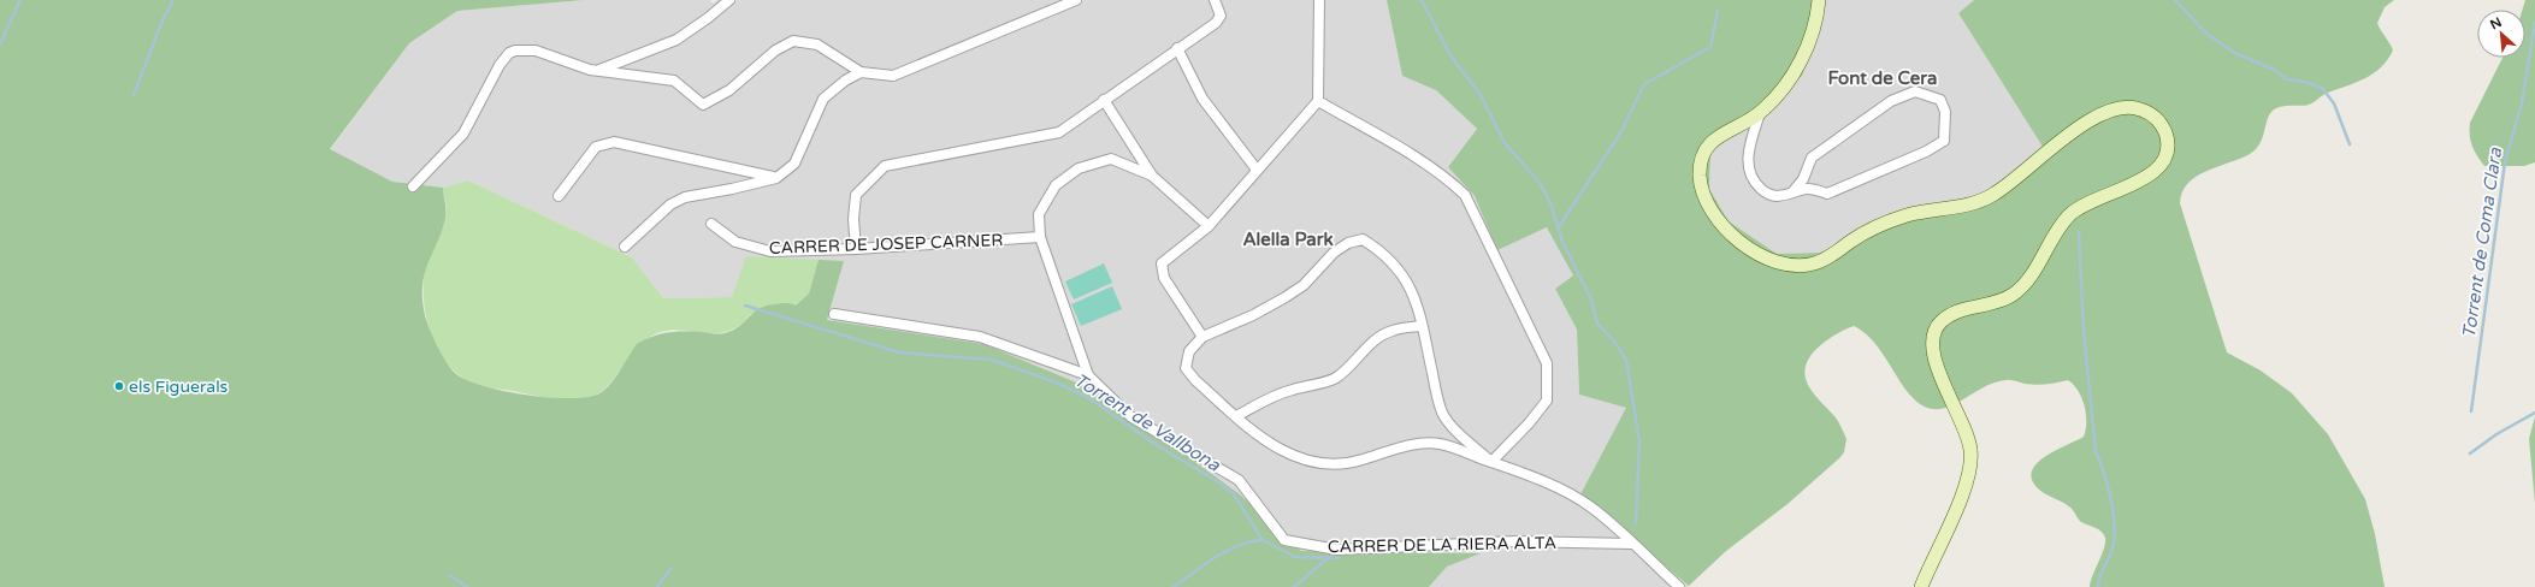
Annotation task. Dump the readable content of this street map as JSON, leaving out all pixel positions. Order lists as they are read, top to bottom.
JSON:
{
  "streets": {
    "street": ["CARRER DE JOSEP CARNER", "CARRER DE LA RIERA ALTA"]
  },
  "crossings": [
    ["CARRER DE JOSEP CARNER", "CARRER DE LA RIERA ALTA"]
  ],
  "districts": ["Font de Cera", "Alella Park"],
  "water": ["Torrent de Coma Clara", "Torrent de Vallbona"],
  "places": ["els Figuerals"],
  "north": "top left"
}
